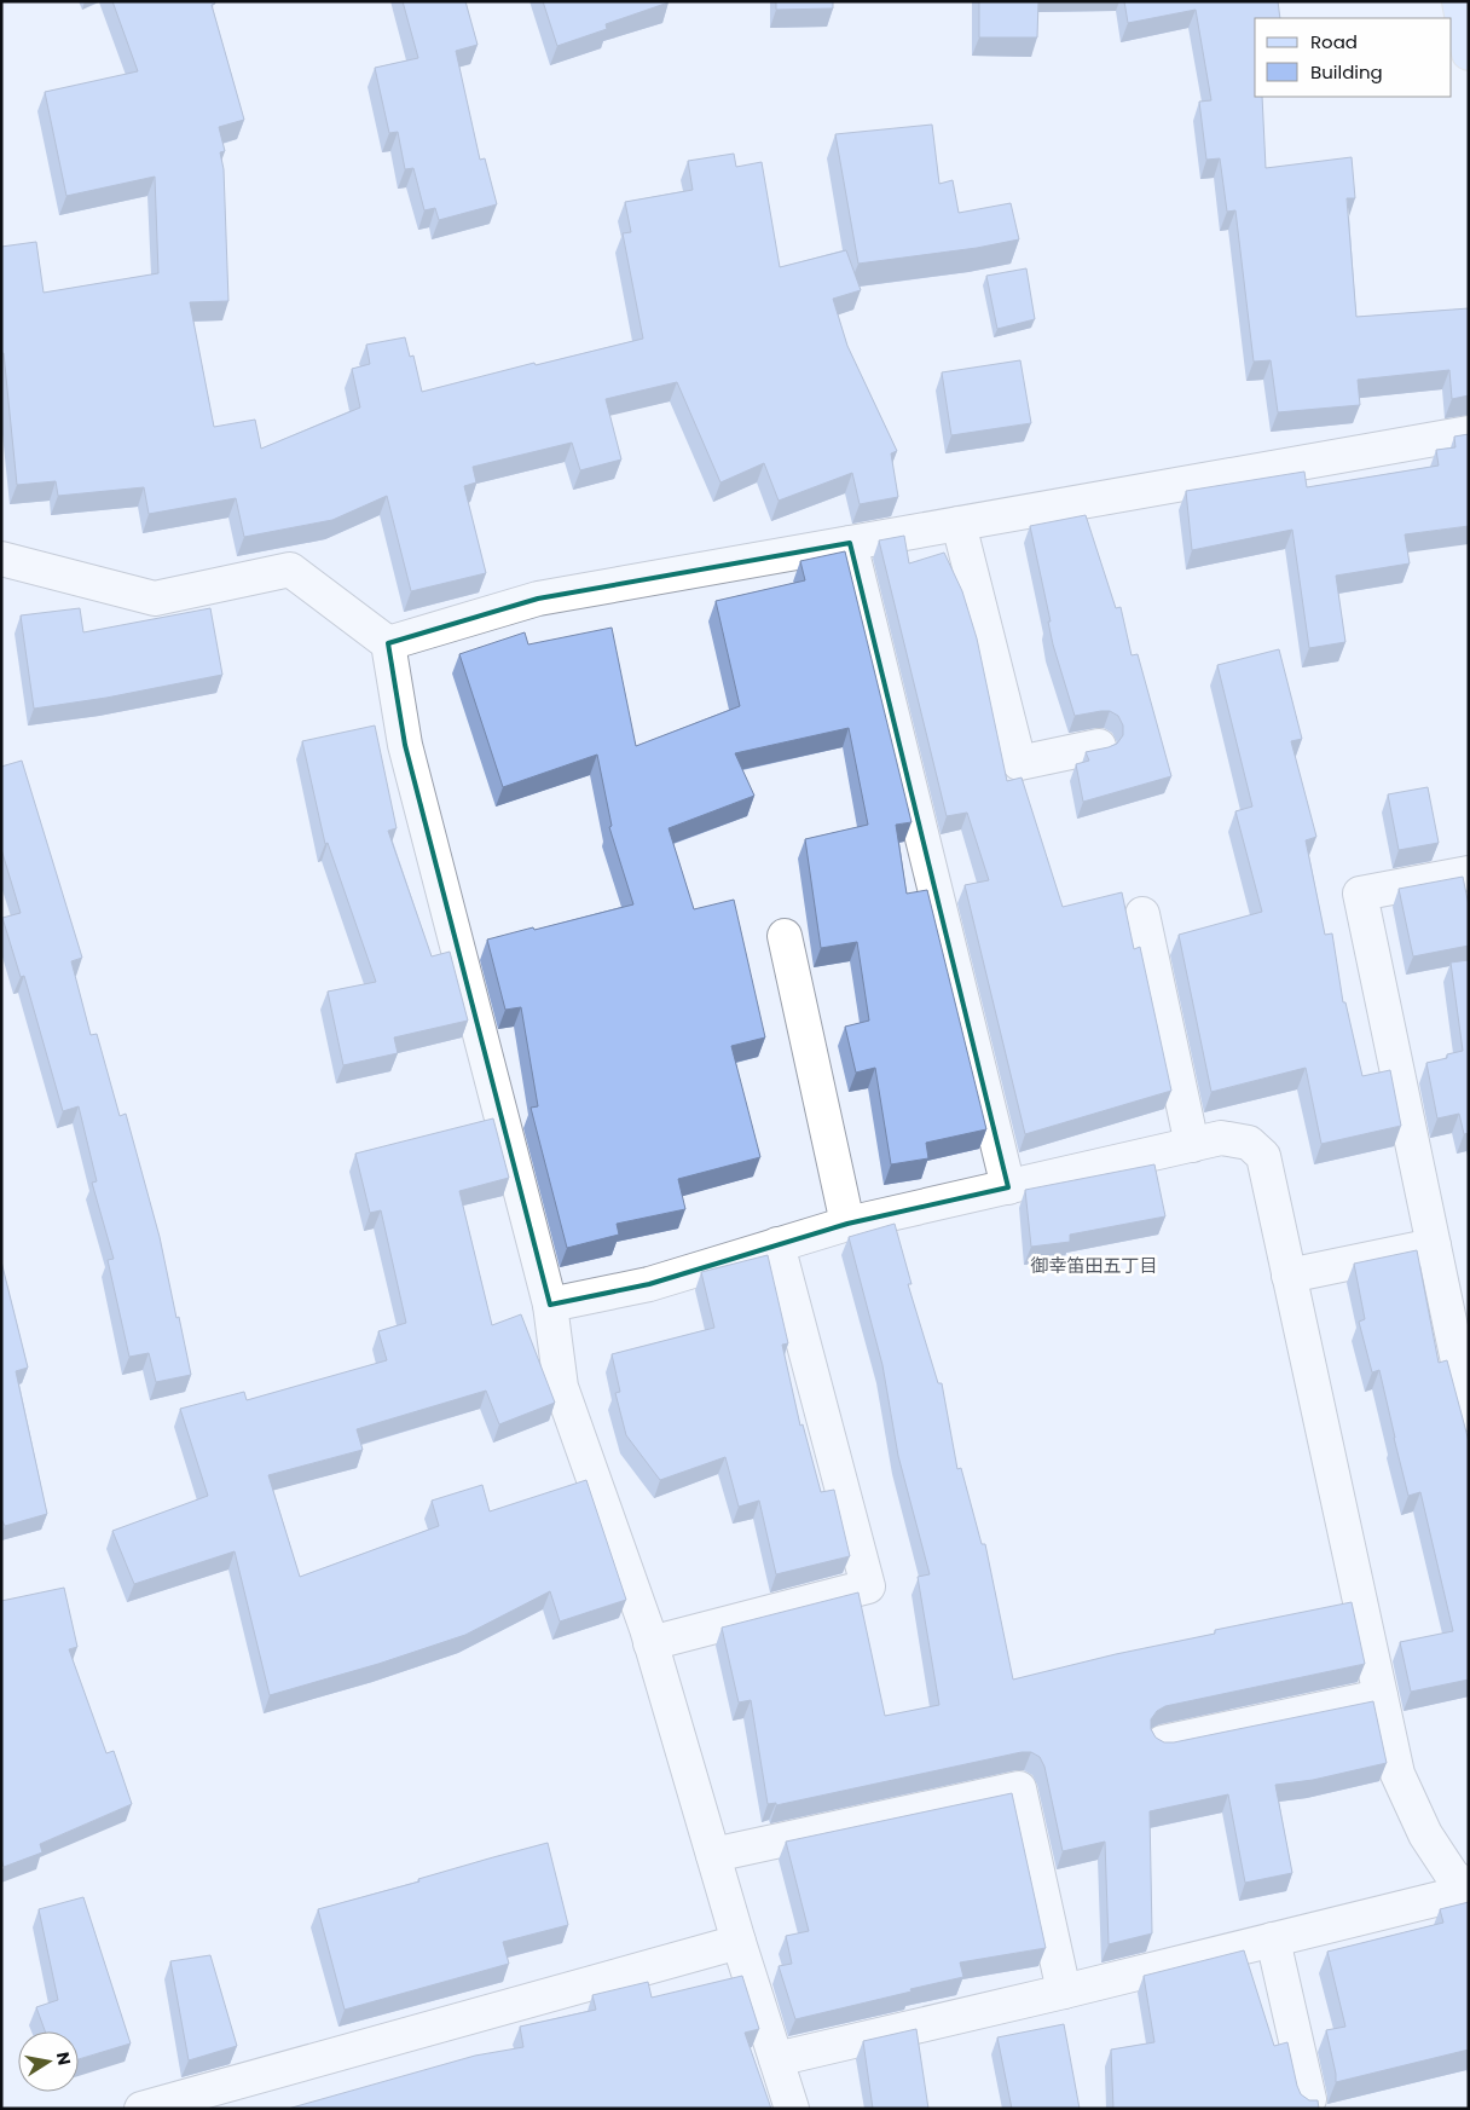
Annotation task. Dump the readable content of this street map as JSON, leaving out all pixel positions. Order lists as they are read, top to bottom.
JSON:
{
  "districts": ["御幸笛田五丁目"],
  "legend": ["Road", "Building"],
  "north": "right"
}
